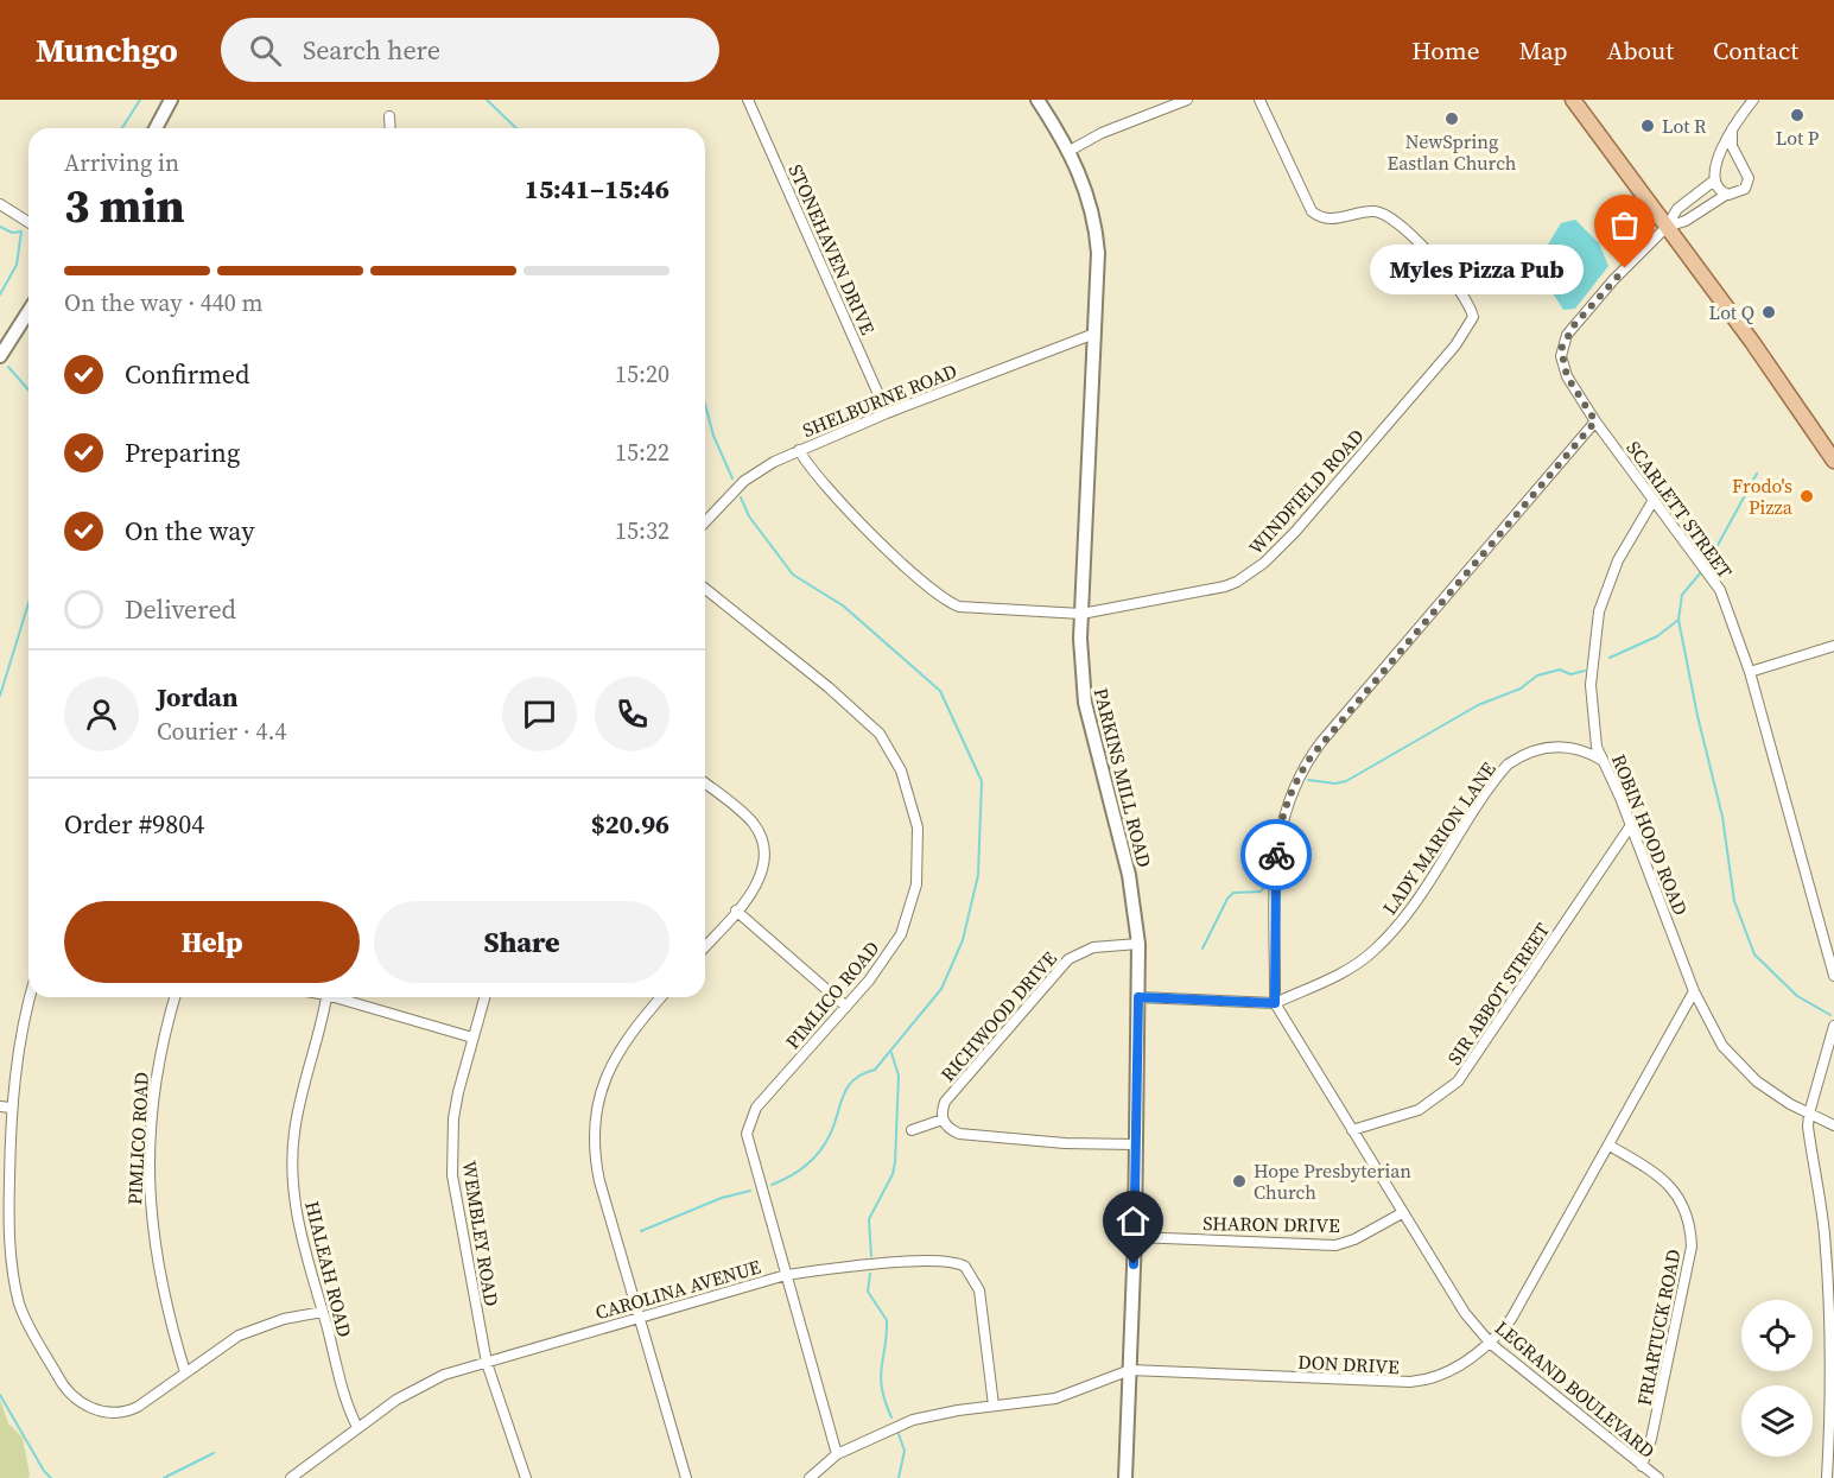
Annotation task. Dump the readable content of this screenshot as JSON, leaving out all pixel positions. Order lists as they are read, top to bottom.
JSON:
{
  "streets": {
    "street": [
      "STONEHAVEN DRIVE",
      "SHELBURNE ROAD",
      "WINDFIELD ROAD",
      "SCARLETT STREET",
      "PARKINS MILL ROAD",
      "ROBIN HOOD ROAD",
      "LADY MARION LANE",
      "SIR ABBOT STREET",
      "PIMLICO ROAD",
      "RICHWOOD DRIVE",
      "SHARON DRIVE",
      "WEMBLEY ROAD",
      "HIALEAH ROAD",
      "CAROLINA AVENUE",
      "FRIARTUCK ROAD",
      "DON DRIVE",
      "LEGRAND BOULEVARD"
    ]
  },
  "crossings": [
    ["STONEHAVEN DRIVE", "SHELBURNE ROAD"],
    ["SHELBURNE ROAD", "WINDFIELD ROAD"],
    ["SHELBURNE ROAD", "PARKINS MILL ROAD"],
    ["WINDFIELD ROAD", "PARKINS MILL ROAD"],
    ["SCARLETT STREET", "ROBIN HOOD ROAD"],
    ["PARKINS MILL ROAD", "RICHWOOD DRIVE"],
    ["PARKINS MILL ROAD", "SHARON DRIVE"],
    ["PARKINS MILL ROAD", "DON DRIVE"],
    ["ROBIN HOOD ROAD", "LADY MARION LANE"],
    ["ROBIN HOOD ROAD", "SIR ABBOT STREET"],
    ["ROBIN HOOD ROAD", "DON DRIVE"],
    ["LADY MARION LANE", "LEGRAND BOULEVARD"],
    ["SIR ABBOT STREET", "LEGRAND BOULEVARD"],
    ["PIMLICO ROAD", "CAROLINA AVENUE"],
    ["PIMLICO ROAD", "DON DRIVE"],
    ["SHARON DRIVE", "LEGRAND BOULEVARD"],
    ["WEMBLEY ROAD", "CAROLINA AVENUE"],
    ["HIALEAH ROAD", "CAROLINA AVENUE"],
    ["CAROLINA AVENUE", "DON DRIVE"],
    ["FRIARTUCK ROAD", "DON DRIVE"],
    ["FRIARTUCK ROAD", "LEGRAND BOULEVARD"],
    ["DON DRIVE", "LEGRAND BOULEVARD"]
  ],
  "places": [
    "Lot P",
    "NewSpring Eastlan Church",
    "Lot R",
    "Myles Pizza Pub",
    "Lot Q",
    "Frodo's Pizza",
    "Hope Presbyterian Church"
  ],
  "page": {
    "header": "Munchgo",
    "search": "Search here",
    "nav": [
      "Home",
      "Map",
      "About",
      "Contact"
    ],
    "heading": ["3 min", "Arriving in", "15:41–15:46"],
    "panel": [
      "Jordan",
      "Courier · 4.4",
      "Order #9804",
      "$20.96"
    ],
    "bubble": "Myles Pizza Pub",
    "bar": "On the way · 440 m",
    "list": [
      ["Confirmed", "15:20"],
      ["Preparing", "15:22"],
      ["On the way", "15:32"],
      "Delivered"
    ],
    "buttons": ["Help", "Share"]
  }
}
